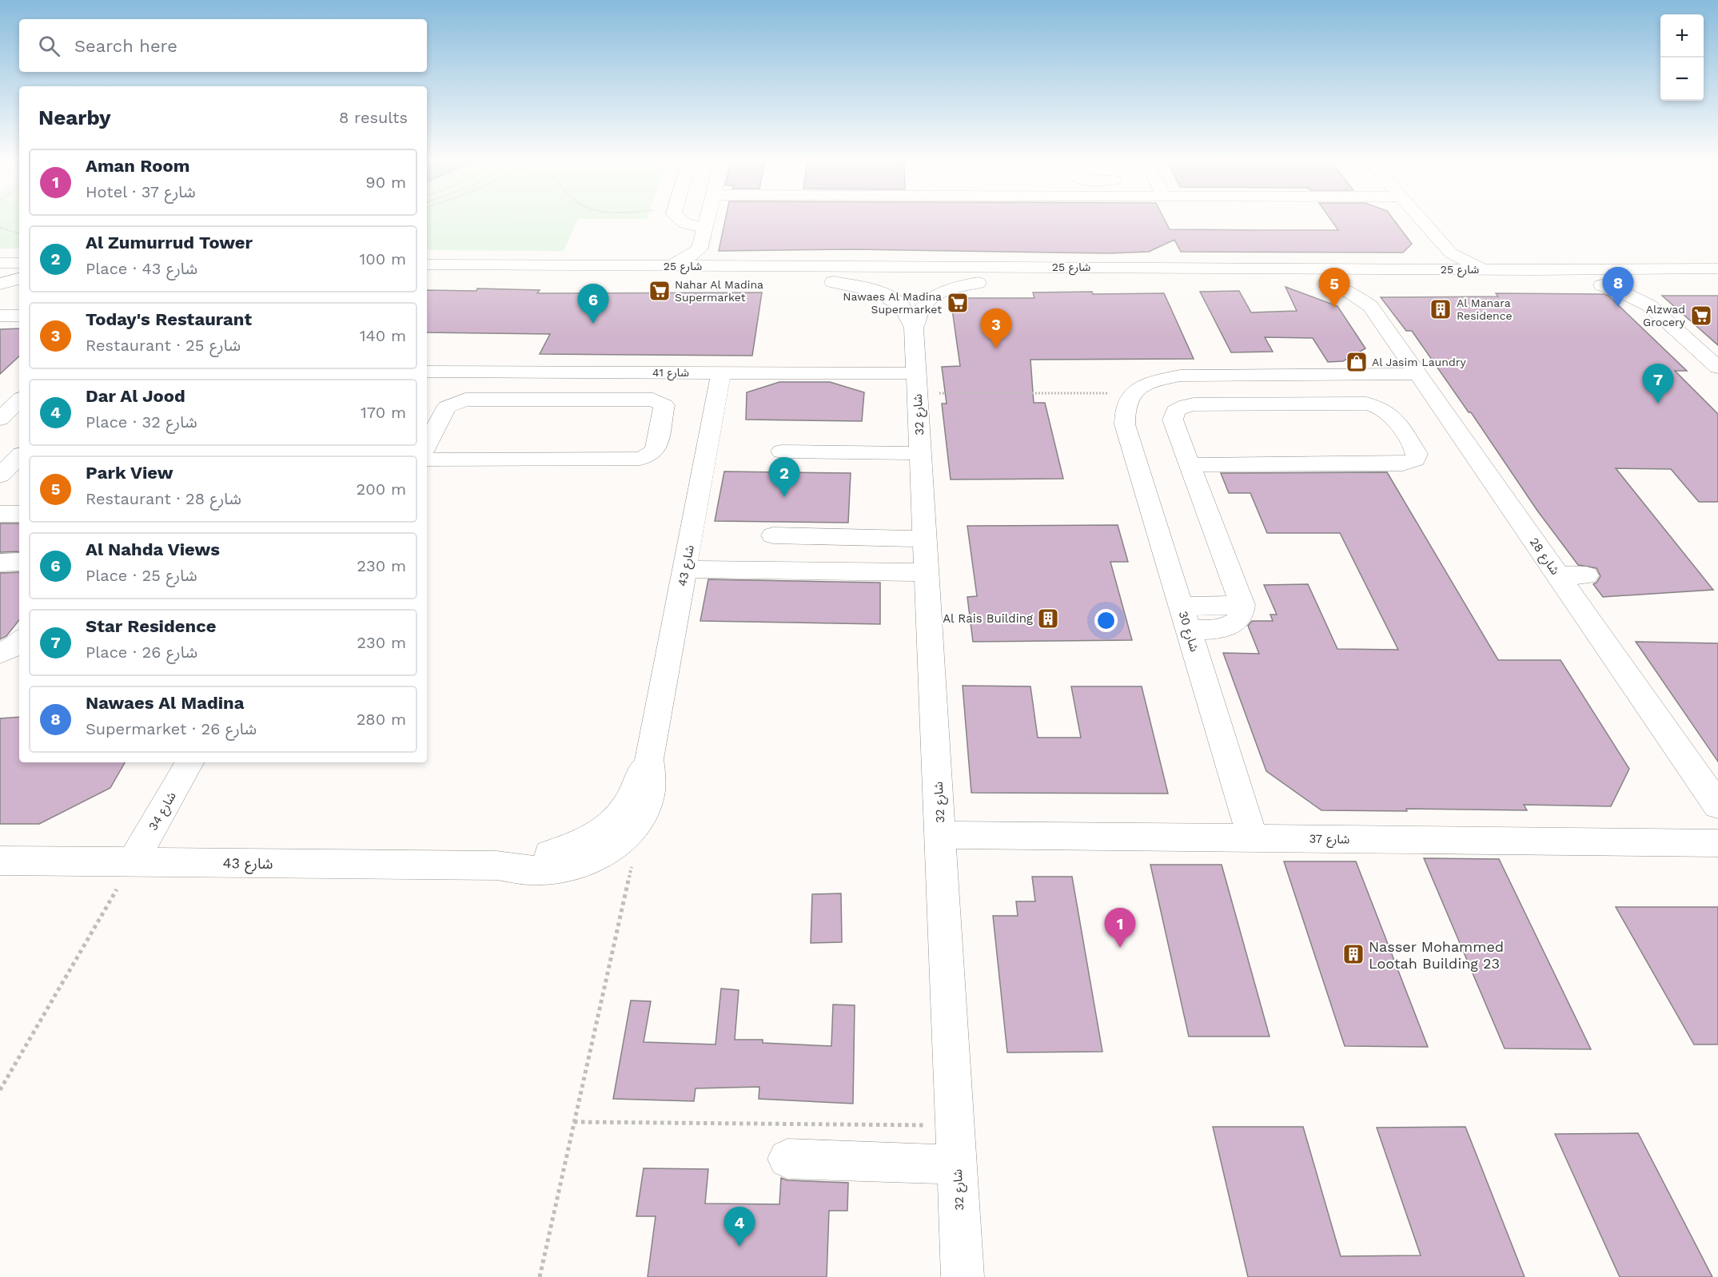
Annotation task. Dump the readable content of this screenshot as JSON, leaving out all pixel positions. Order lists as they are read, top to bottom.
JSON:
{
  "streets": {
    "street": [
      "شارع 25",
      "شارع 41",
      "شارع 32",
      "شارع 28",
      "شارع 43",
      "شارع 30",
      "شارع 34",
      "شارع 37"
    ]
  },
  "crossings": [
    ["شارع 25", "شارع 32"],
    ["شارع 25", "شارع 28"],
    ["شارع 41", "شارع 32"],
    ["شارع 41", "شارع 43"],
    ["شارع 32", "شارع 37"],
    ["شارع 28", "شارع 30"],
    ["شارع 43", "شارع 34"],
    ["شارع 30", "شارع 37"]
  ],
  "places": {
    "supermarket": ["Nahar Al Madina Supermarket", "Nawaes Al Madina Supermarket", "Alzwad Grocery"],
    "building": ["Al Manara Residence", "Al Rais Building", "Nasser Mohammed Lootah Building 23"],
    "shop": ["Al Jasim Laundry"]
  },
  "page": {
    "map_buttons": ["+", "−"],
    "search": "Search here",
    "heading": ["Nearby", "8 results"],
    "list": [
      {
        "mark": "1",
        "name": "Aman Room",
        "note": "Hotel · شارع 37",
        "value": "90 m"
      },
      {
        "mark": "2",
        "name": "Al Zumurrud Tower",
        "note": "Place · شارع 43",
        "value": "100 m"
      },
      {
        "mark": "3",
        "name": "Today's Restaurant",
        "note": "Restaurant · شارع 25",
        "value": "140 m"
      },
      {
        "mark": "4",
        "name": "Dar Al Jood",
        "note": "Place · شارع 32",
        "value": "170 m"
      },
      {
        "mark": "5",
        "name": "Park View",
        "note": "Restaurant · شارع 28",
        "value": "200 m"
      },
      {
        "mark": "6",
        "name": "Al Nahda Views",
        "note": "Place · شارع 25",
        "value": "230 m"
      },
      {
        "mark": "7",
        "name": "Star Residence",
        "note": "Place · شارع 26",
        "value": "230 m"
      },
      {
        "mark": "8",
        "name": "Nawaes Al Madina",
        "note": "Supermarket · شارع 26",
        "value": "280 m"
      }
    ],
    "pins": [
      "8",
      "5",
      "6",
      "3",
      "7",
      "2",
      "1",
      "4"
    ]
  }
}
